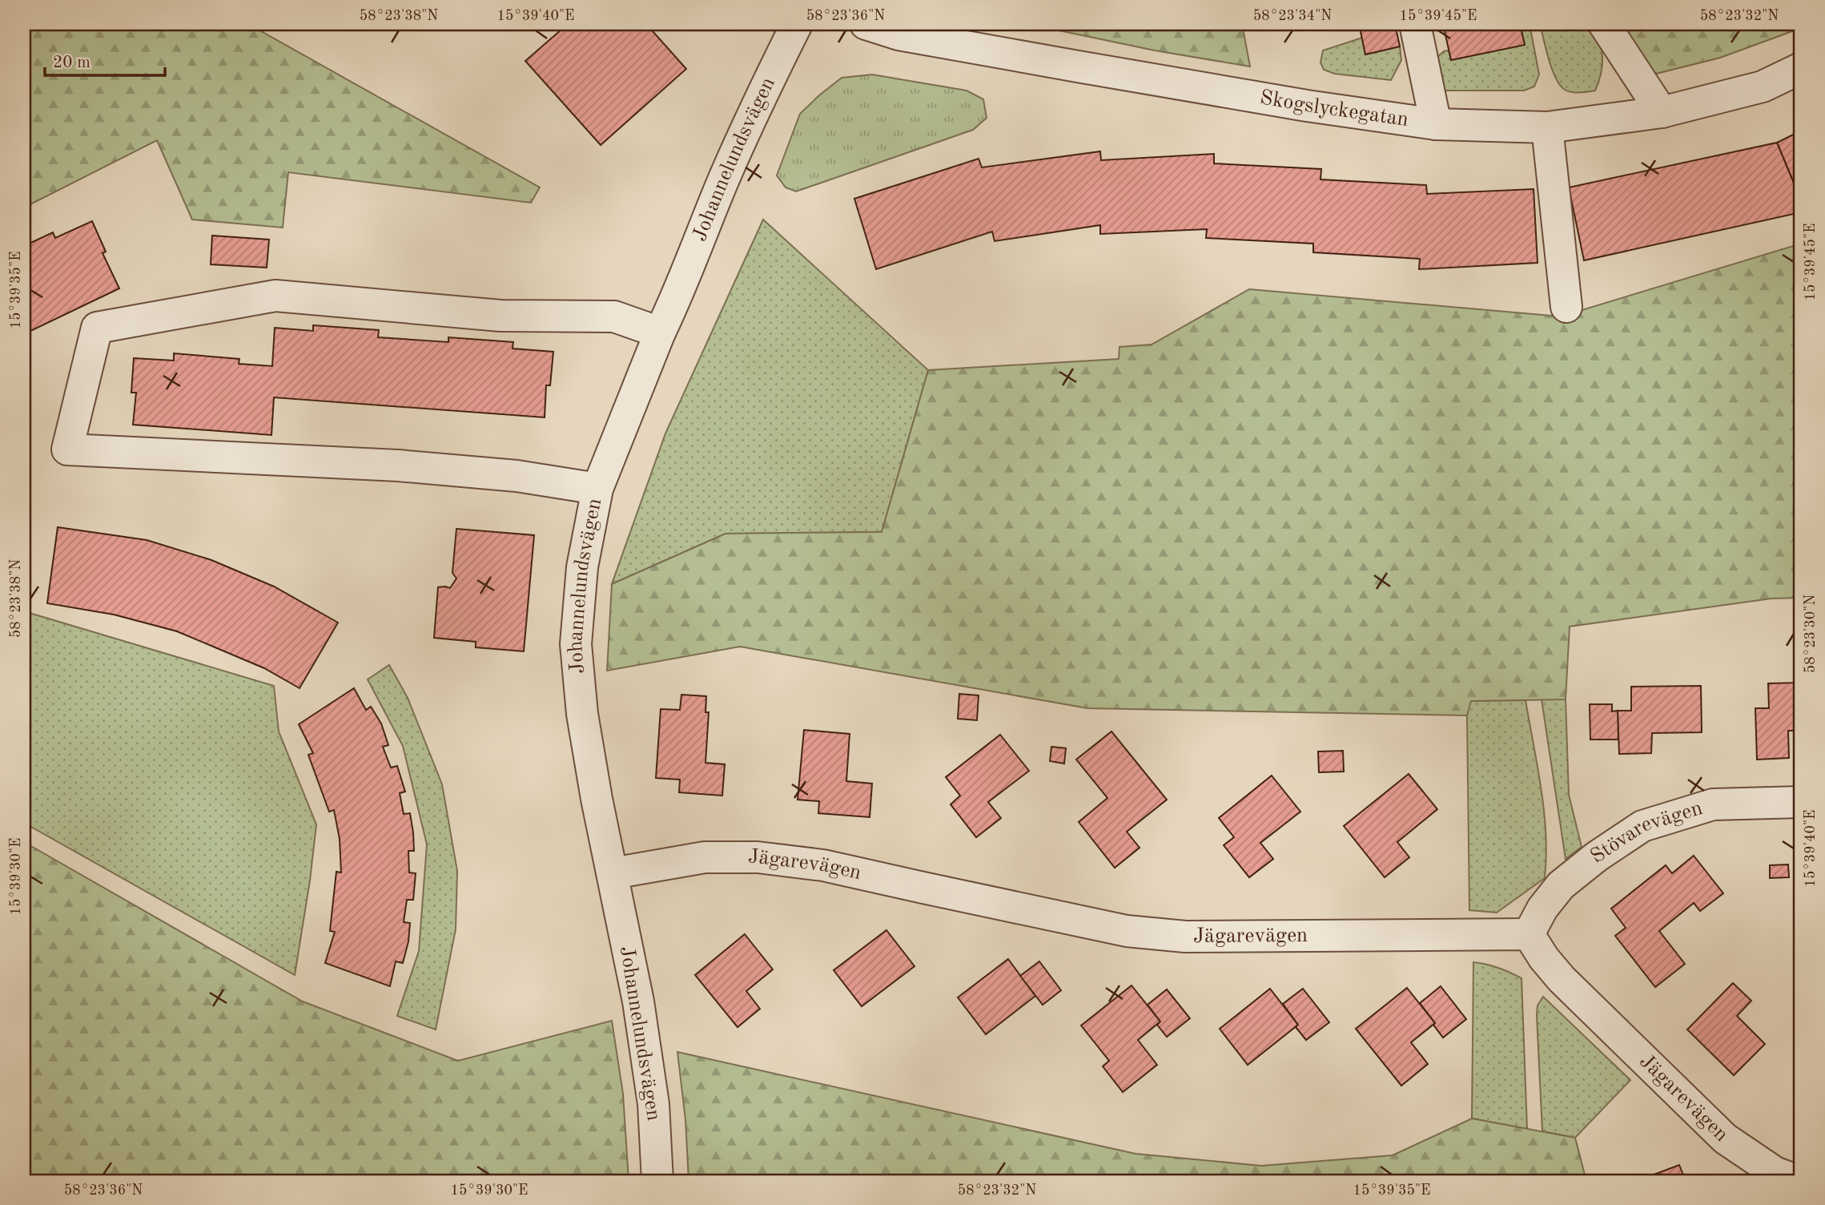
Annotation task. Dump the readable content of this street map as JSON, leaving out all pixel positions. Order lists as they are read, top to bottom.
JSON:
{
  "streets": {
    "street": [
      "Skogslyckegatan",
      "Johannelundsvägen",
      "Stövarevägen",
      "Jägarevägen"
    ]
  },
  "crossings": [
    ["Johannelundsvägen", "Jägarevägen"],
    ["Stövarevägen", "Jägarevägen"]
  ],
  "scale_bar": "20 m",
  "coordinates": [
    "58°23'38\"N",
    "15°39'40\"E",
    "58°23'36\"N",
    "58°23'34\"N",
    "15°39'45\"E",
    "58°23'32\"N",
    "15°39'35\"E",
    "58°23'30\"N",
    "15°39'30\"E"
  ]
}
